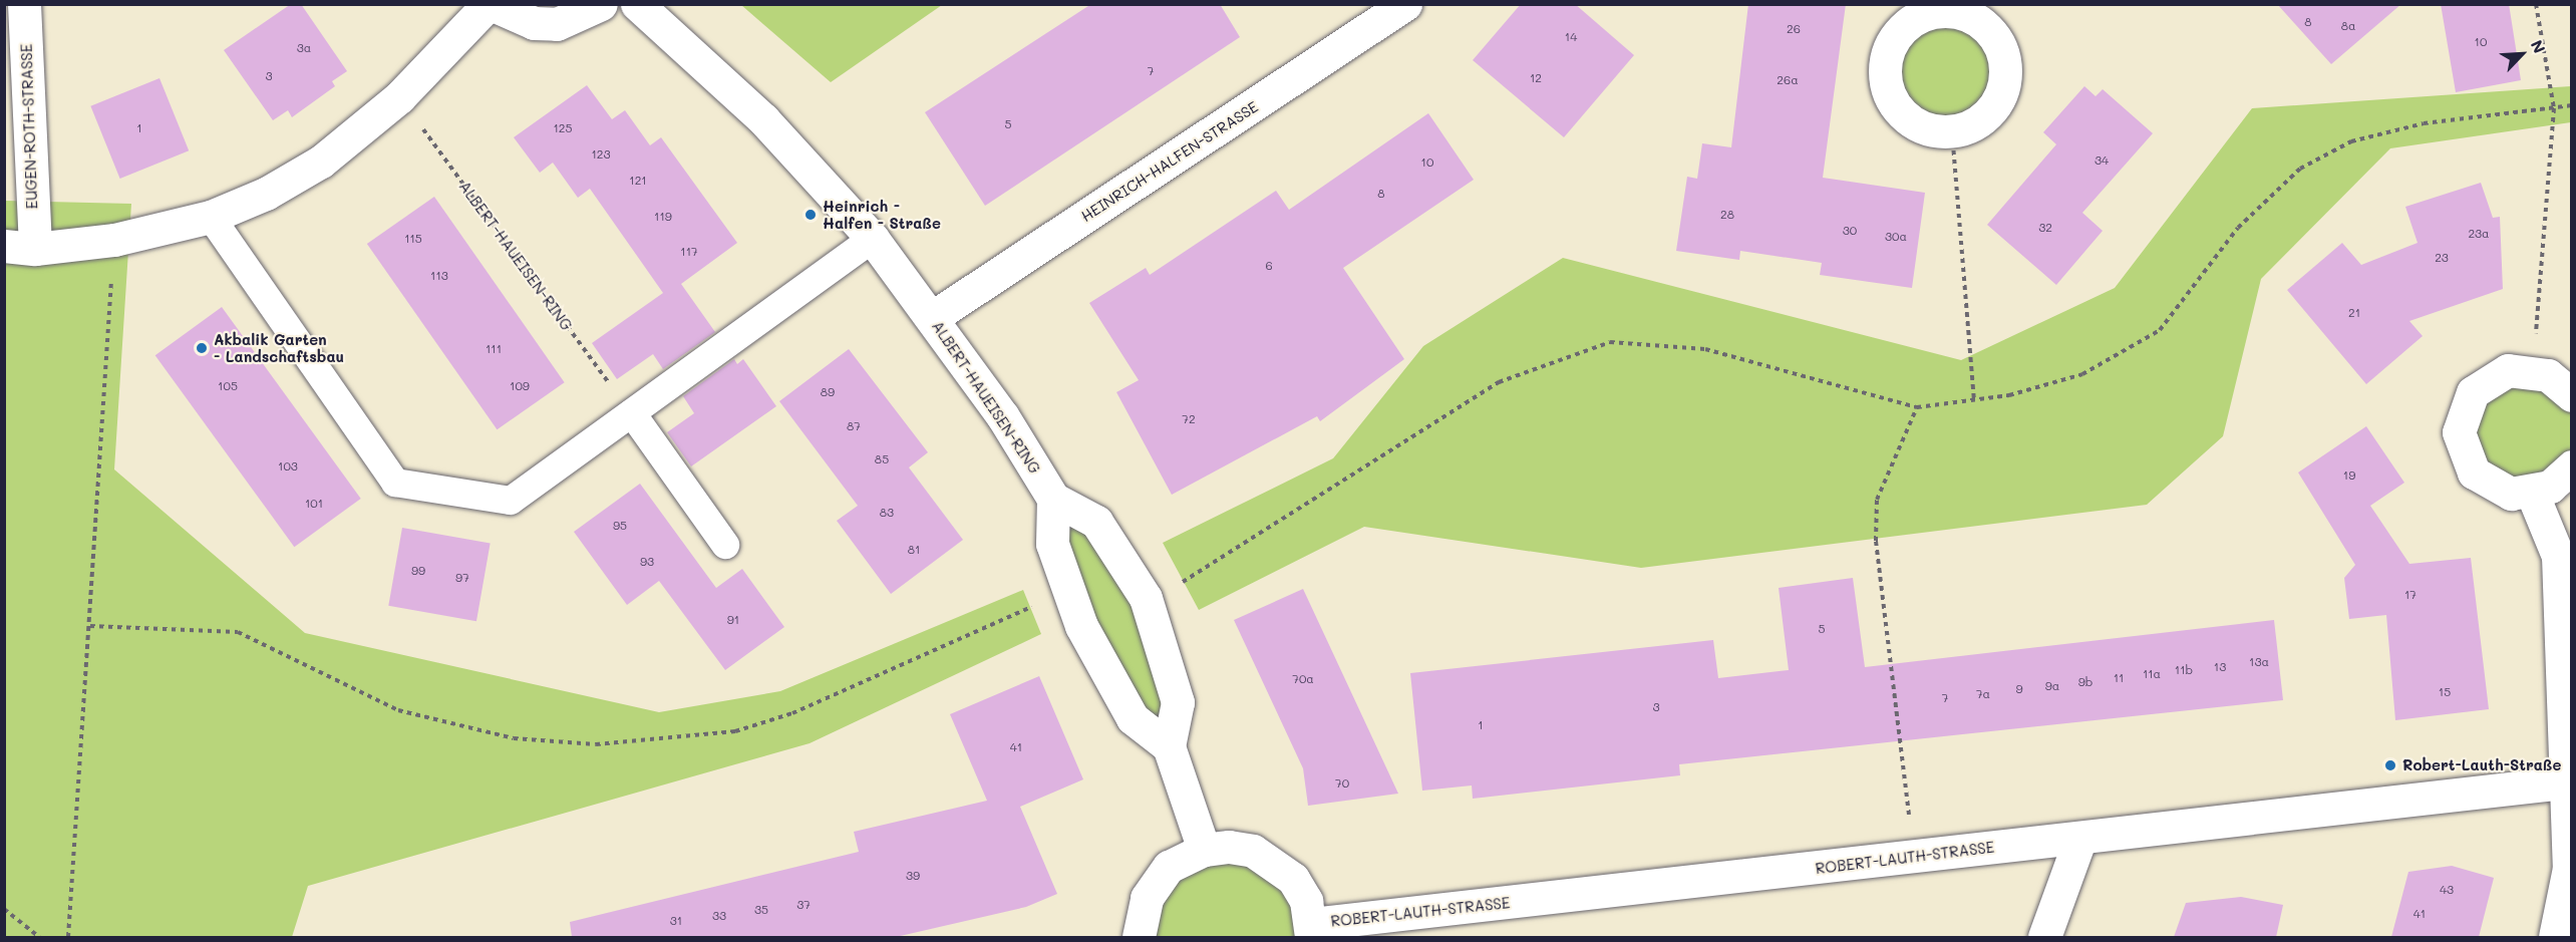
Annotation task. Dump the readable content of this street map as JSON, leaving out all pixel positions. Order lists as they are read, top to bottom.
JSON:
{
  "streets": {
    "street": [
      "EUGEN-ROTH-STRASSE",
      "HEINRICH-HALFEN-STRASSE",
      "ALBERT-HAUEISEN-RING",
      "ROBERT-LAUTH-STRASSE"
    ]
  },
  "crossings": [
    ["HEINRICH-HALFEN-STRASSE", "ALBERT-HAUEISEN-RING"]
  ],
  "places": ["Heinrich - Halfen - Straße", "Akbalik Garten - Landschaftsbau", "Robert-Lauth-Straße"],
  "house_numbers": [
    "8",
    "8a",
    "26",
    "14",
    "10",
    "3a",
    "7",
    "3",
    "12",
    "26a",
    "5",
    "1",
    "125",
    "123",
    "34",
    "10",
    "121",
    "8",
    "28",
    "119",
    "32",
    "30",
    "23a",
    "30a",
    "115",
    "117",
    "23",
    "6",
    "113",
    "21",
    "111",
    "105",
    "109",
    "89",
    "72",
    "87",
    "85",
    "103",
    "19",
    "101",
    "83",
    "95",
    "81",
    "93",
    "99",
    "97",
    "17",
    "91",
    "5",
    "13a",
    "13",
    "11b",
    "11a",
    "11",
    "70a",
    "9b",
    "9a",
    "9",
    "15",
    "7a",
    "7",
    "3",
    "1",
    "41",
    "70",
    "39",
    "43",
    "37",
    "35",
    "41",
    "33",
    "31"
  ],
  "north": "top right"
}
